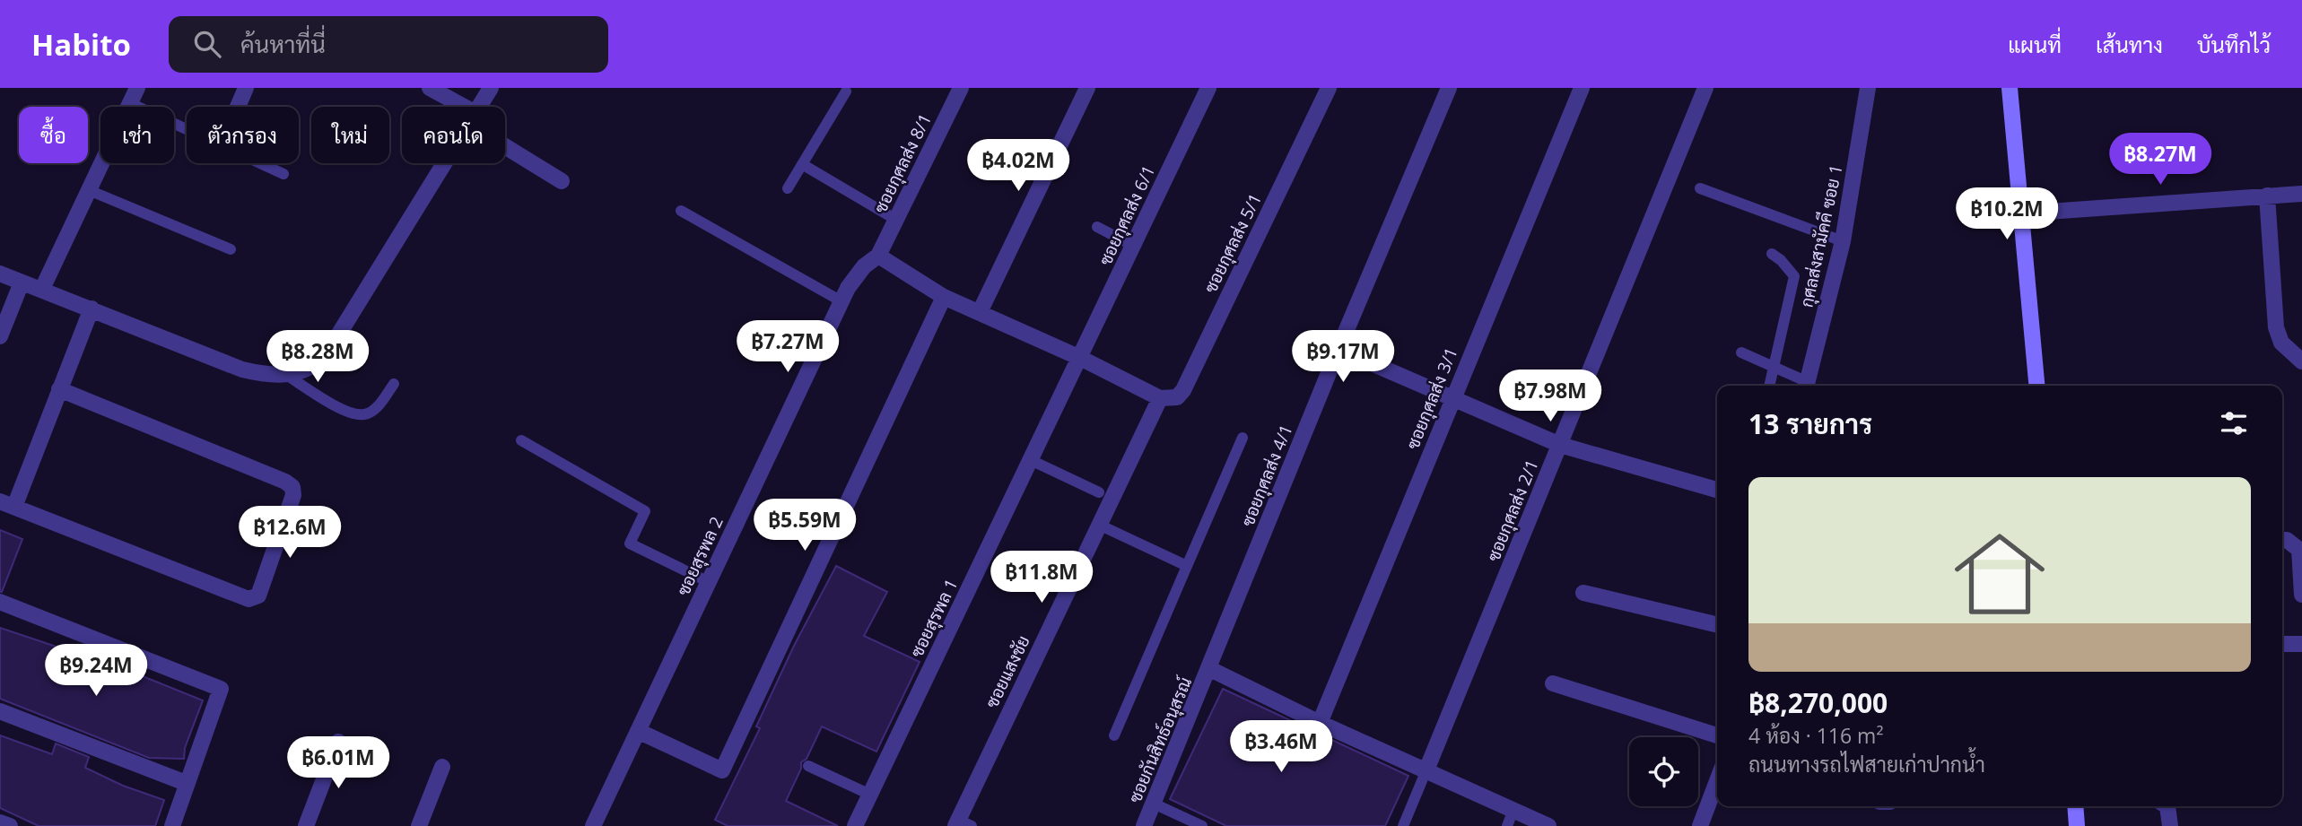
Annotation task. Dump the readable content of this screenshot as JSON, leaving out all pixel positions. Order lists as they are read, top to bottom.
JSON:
{
  "streets": {
    "street": [
      "ซอยกุศลส่ง 8/1",
      "ซอยกุศลส่ง 6/1",
      "กุศลส่งสามัคคี ซอย 1",
      "ซอยกุศลส่ง 5/1",
      "ซอยกุศลส่ง 3/1",
      "ซอยกุศลส่ง 4/1",
      "ซอยกุศลส่ง 2/1",
      "ซอยสุรพล 2",
      "ซอยสุรพล 1",
      "ซอยแสงชัย",
      "ซอยกันสิทธ์อนุสรณ์"
    ]
  },
  "crossings": [
    ["ซอยกุศลส่ง 8/1", "ซอยสุรพล 2"],
    ["ซอยกุศลส่ง 6/1", "ซอยสุรพล 1"],
    ["ซอยกุศลส่ง 5/1", "ซอยแสงชัย"],
    ["ซอยกุศลส่ง 4/1", "ซอยกันสิทธ์อนุสรณ์"]
  ],
  "page": {
    "header": "Habito",
    "search": "ค้นหาที่นี่",
    "nav": ["แผนที่", "เส้นทาง", "บันทึกไว้"],
    "chip": [
      "ซื้อ",
      "เช่า",
      "ตัวกรอง",
      "ใหม่",
      "คอนโด"
    ],
    "price": [
      "฿8.27M",
      "฿4.02M",
      "฿10.2M",
      "฿7.27M",
      "฿8.28M",
      "฿9.17M",
      "฿7.98M",
      "฿5.59M",
      "฿12.6M",
      "฿11.8M",
      "฿9.24M",
      "฿3.46M",
      "฿6.01M"
    ],
    "heading": "13 รายการ",
    "list": [
      {
        "name": "฿8,270,000",
        "note": "4 ห้อง · 116 m² · ถนนทางรถไฟสายเก่าปากน้ำ"
      }
    ]
  }
}
